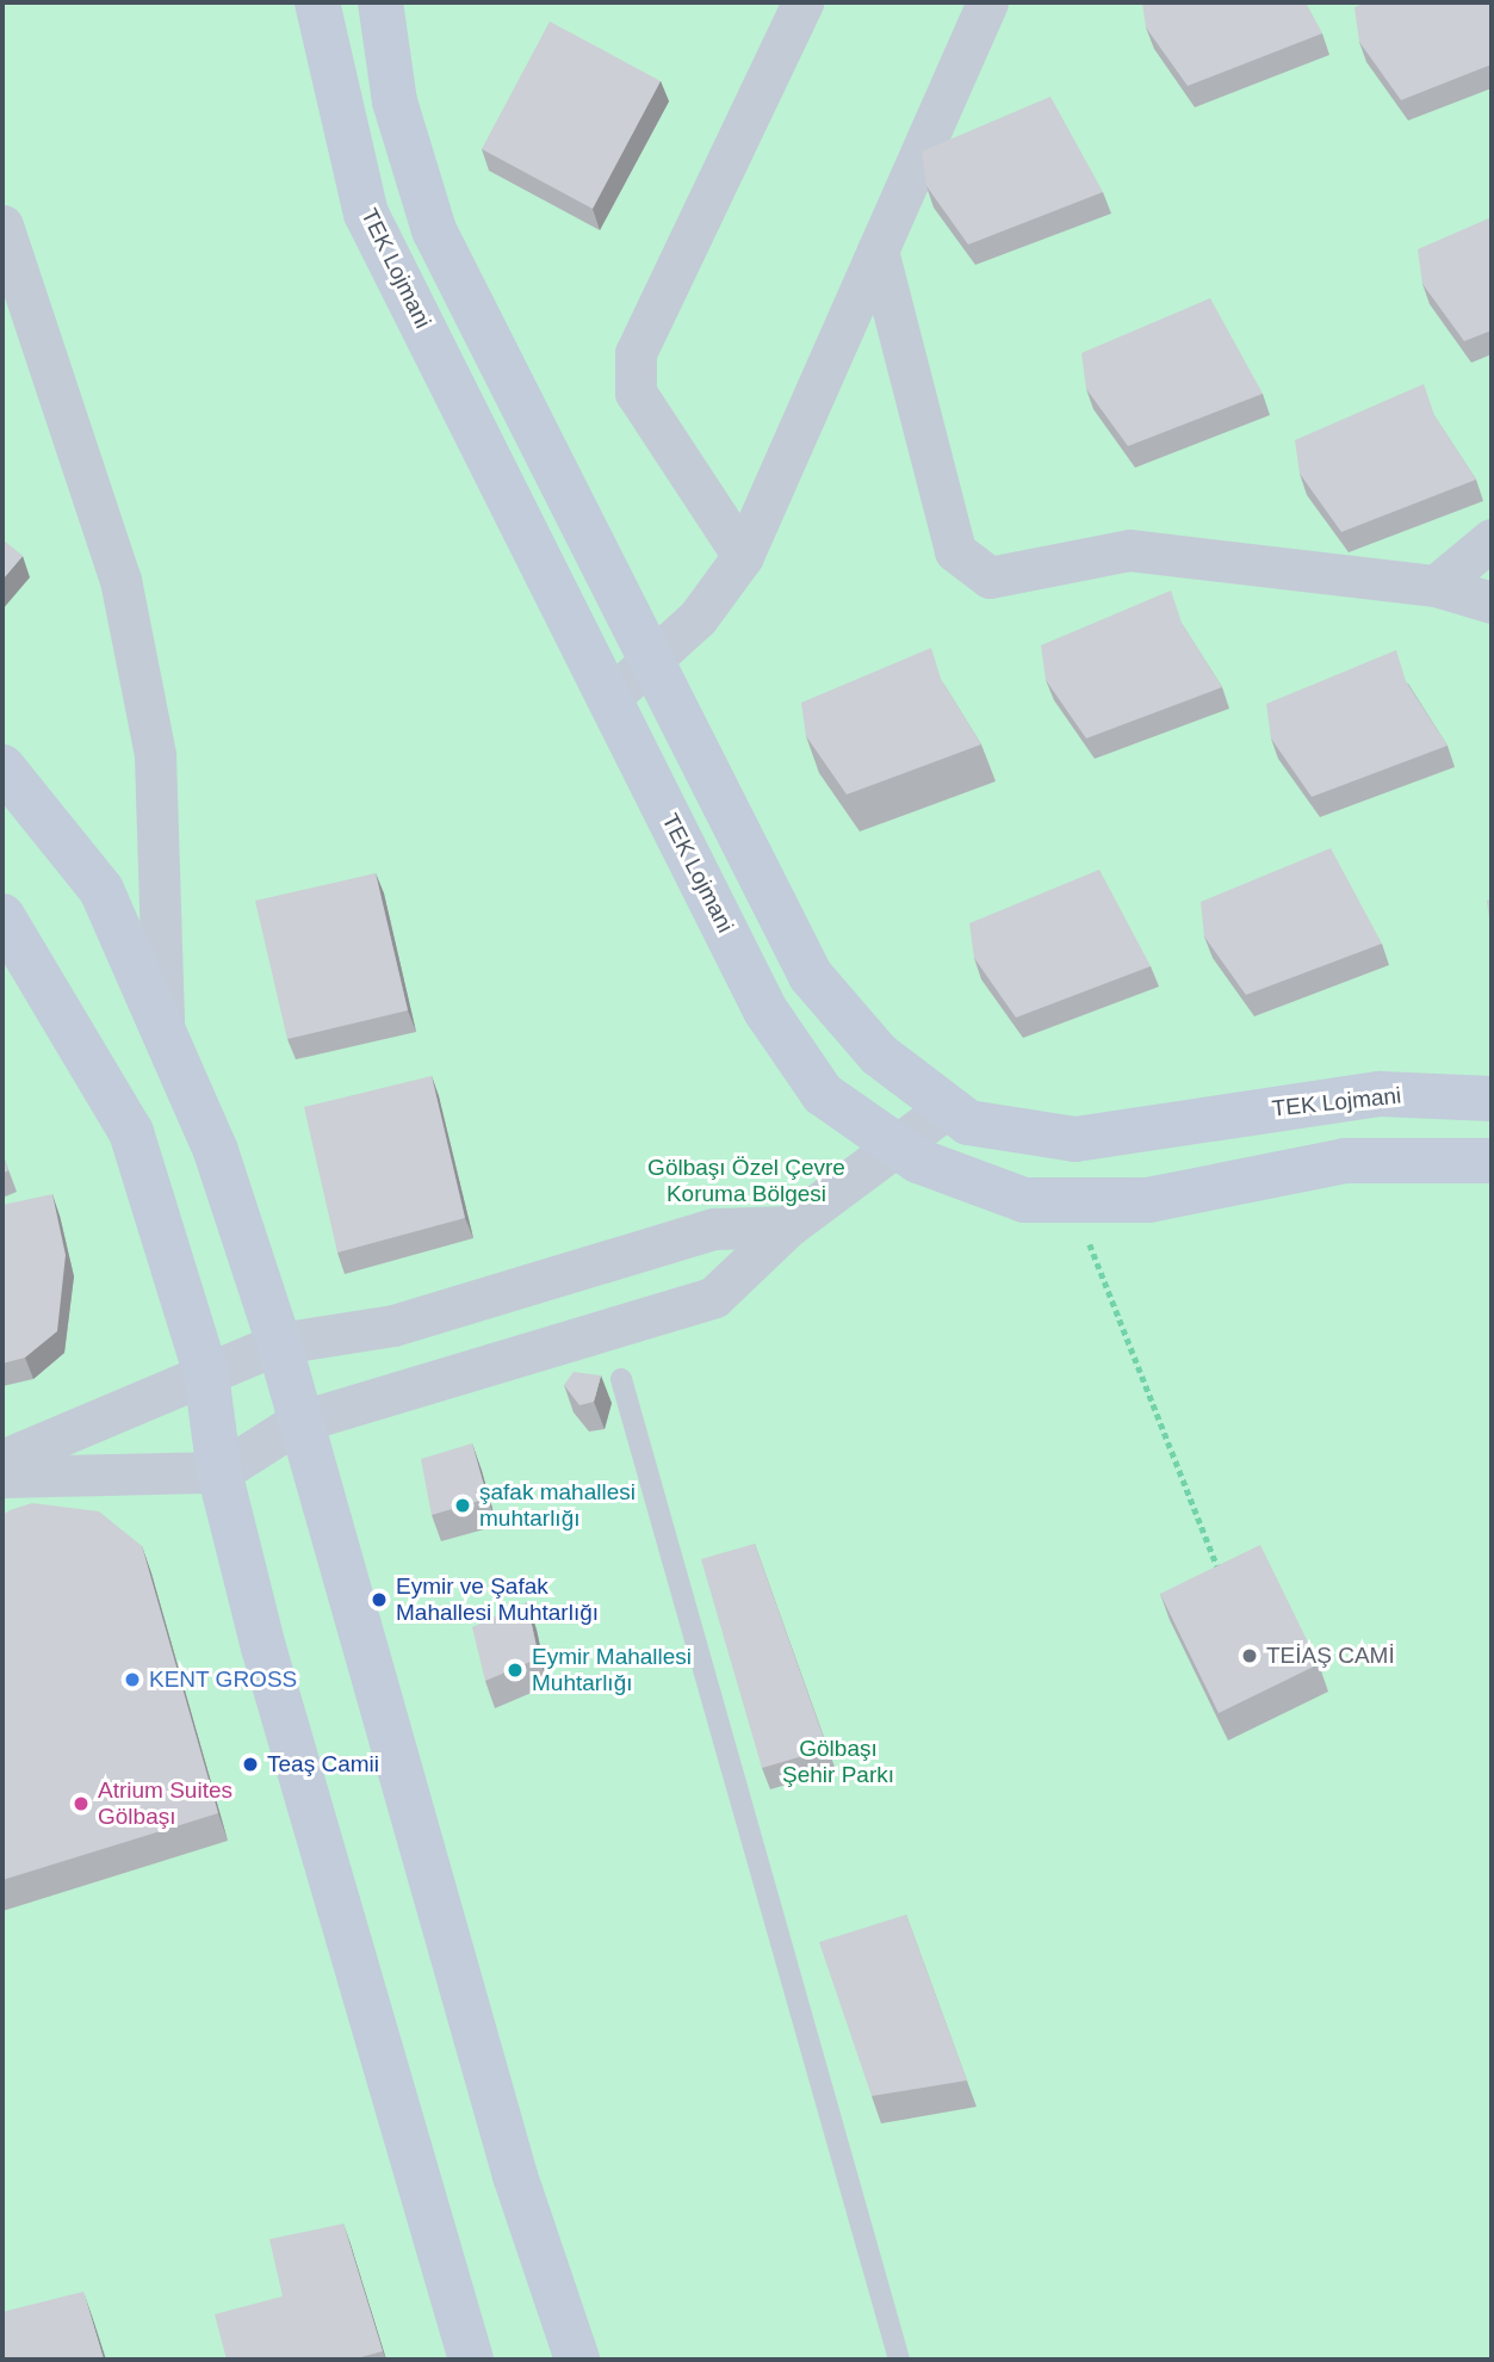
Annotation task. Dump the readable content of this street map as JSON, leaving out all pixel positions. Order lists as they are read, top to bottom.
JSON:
{
  "streets": {
    "street": ["TEK Lojmani"]
  },
  "parks": ["Gölbaşı Özel Çevre Koruma Bölgesi", "Gölbaşı Şehir Parkı"],
  "places": [
    "şafak mahallesi muhtarlığı",
    "Eymir ve Şafak Mahallesi Muhtarlığı",
    "TEİAŞ CAMİ",
    "Eymir Mahallesi Muhtarlığı",
    "KENT GROSS",
    "Teaş Camii",
    "Atrium Suites Gölbaşı"
  ]
}
